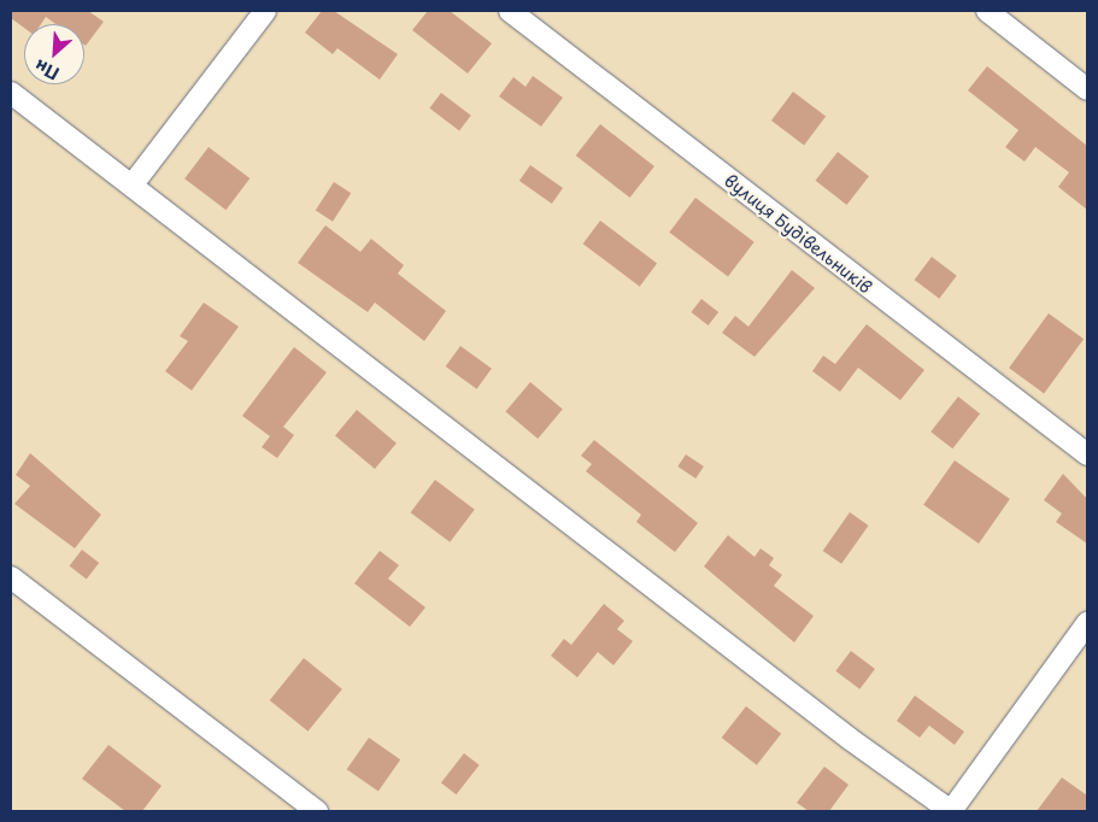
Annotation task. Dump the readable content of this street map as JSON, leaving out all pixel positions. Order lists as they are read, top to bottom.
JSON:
{
  "streets": {
    "street": ["вулиця Будівельників"]
  },
  "north": "bottom left"
}
